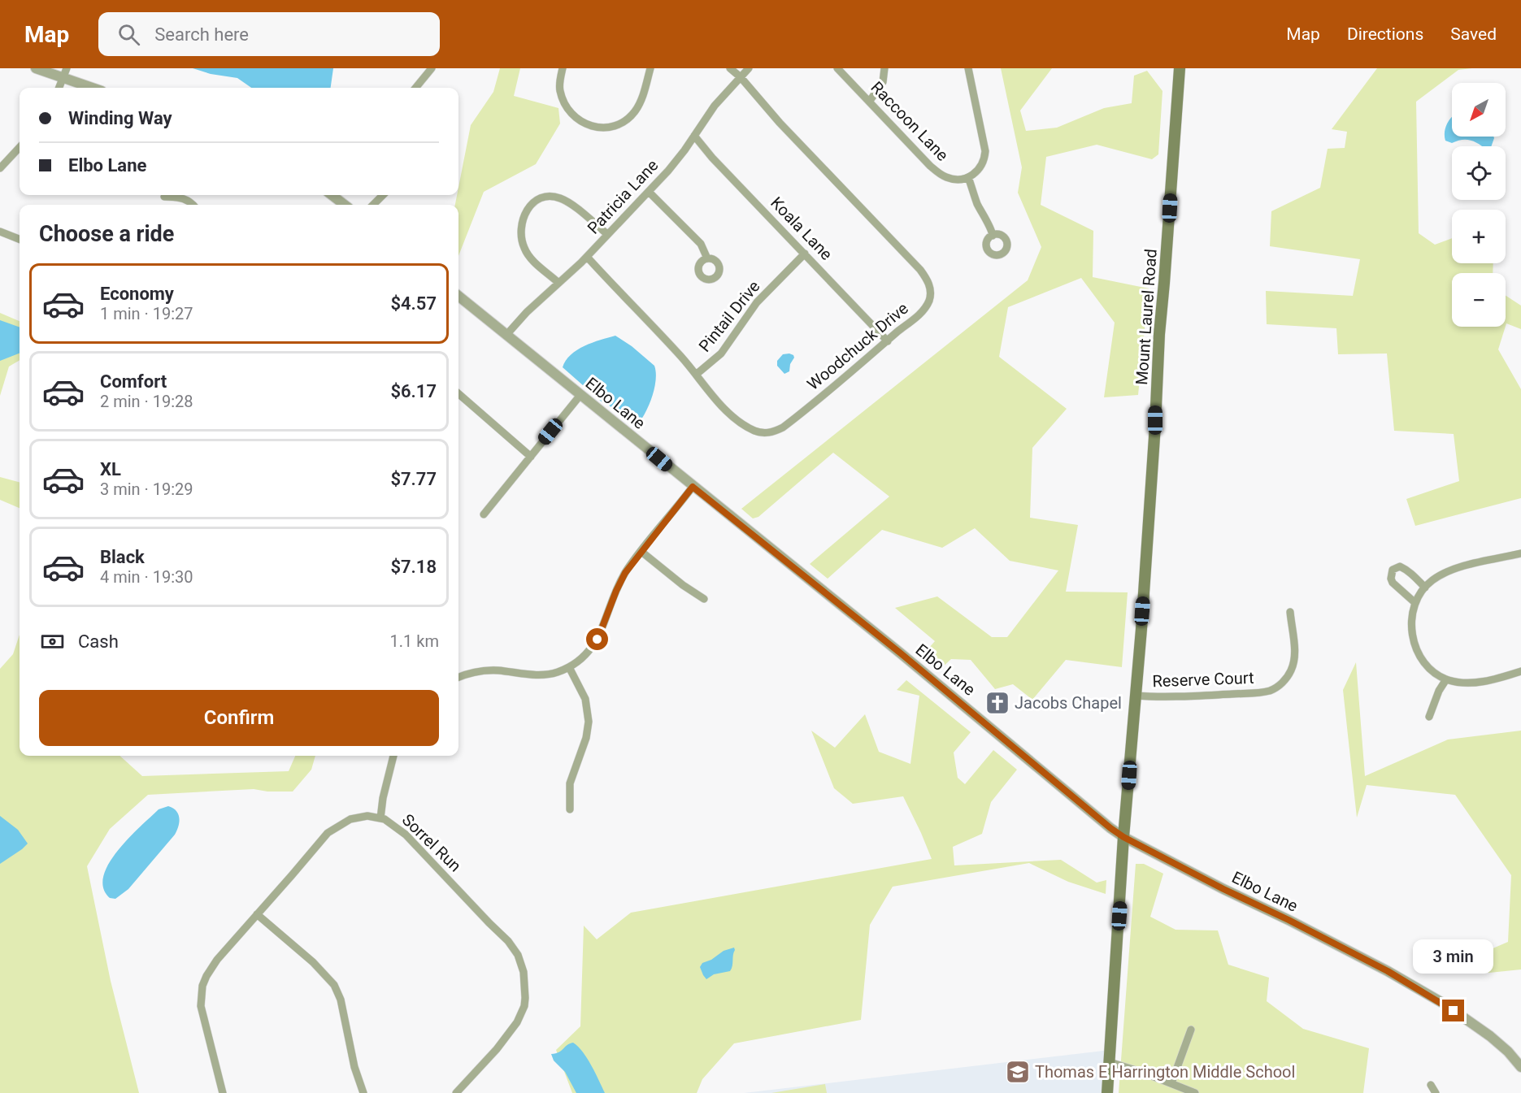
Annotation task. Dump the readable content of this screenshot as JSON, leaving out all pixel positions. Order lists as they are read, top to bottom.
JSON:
{
  "streets": {
    "main road": ["Mount Laurel Road"],
    "street": [
      "Raccoon Lane",
      "Patricia Lane",
      "Koala Lane",
      "Pintail Drive",
      "Woodchuck Drive",
      "Elbo Lane",
      "Reserve Court",
      "Sorrel Run"
    ]
  },
  "crossings": [
    ["Patricia Lane", "Koala Lane"],
    ["Patricia Lane", "Woodchuck Drive"],
    ["Patricia Lane", "Elbo Lane"],
    ["Koala Lane", "Pintail Drive"],
    ["Koala Lane", "Woodchuck Drive"],
    ["Pintail Drive", "Woodchuck Drive"],
    ["Mount Laurel Road", "Elbo Lane"],
    ["Mount Laurel Road", "Reserve Court"]
  ],
  "places": {
    "church": ["Jacobs Chapel"],
    "school or university": ["Thomas E Harrington Middle School"]
  },
  "north": "bottom left",
  "page": {
    "header": "Map",
    "search": "Search here",
    "nav": ["Map", "Directions", "Saved"],
    "map_buttons": ["+", "−"],
    "banner": ["Winding Way", "Elbo Lane"],
    "heading": "Choose a ride",
    "list": [
      {
        "name": "Economy",
        "note": "1 min · 19:27",
        "value": "$4.57"
      },
      {
        "name": "Comfort",
        "note": "2 min · 19:28",
        "value": "$6.17"
      },
      {
        "name": "XL",
        "note": "3 min · 19:29",
        "value": "$7.77"
      },
      {
        "name": "Black",
        "note": "4 min · 19:30",
        "value": "$7.18"
      }
    ],
    "pay": ["Cash", "1.1 km"],
    "buttons": "Confirm",
    "bubble": "3 min"
  }
}
